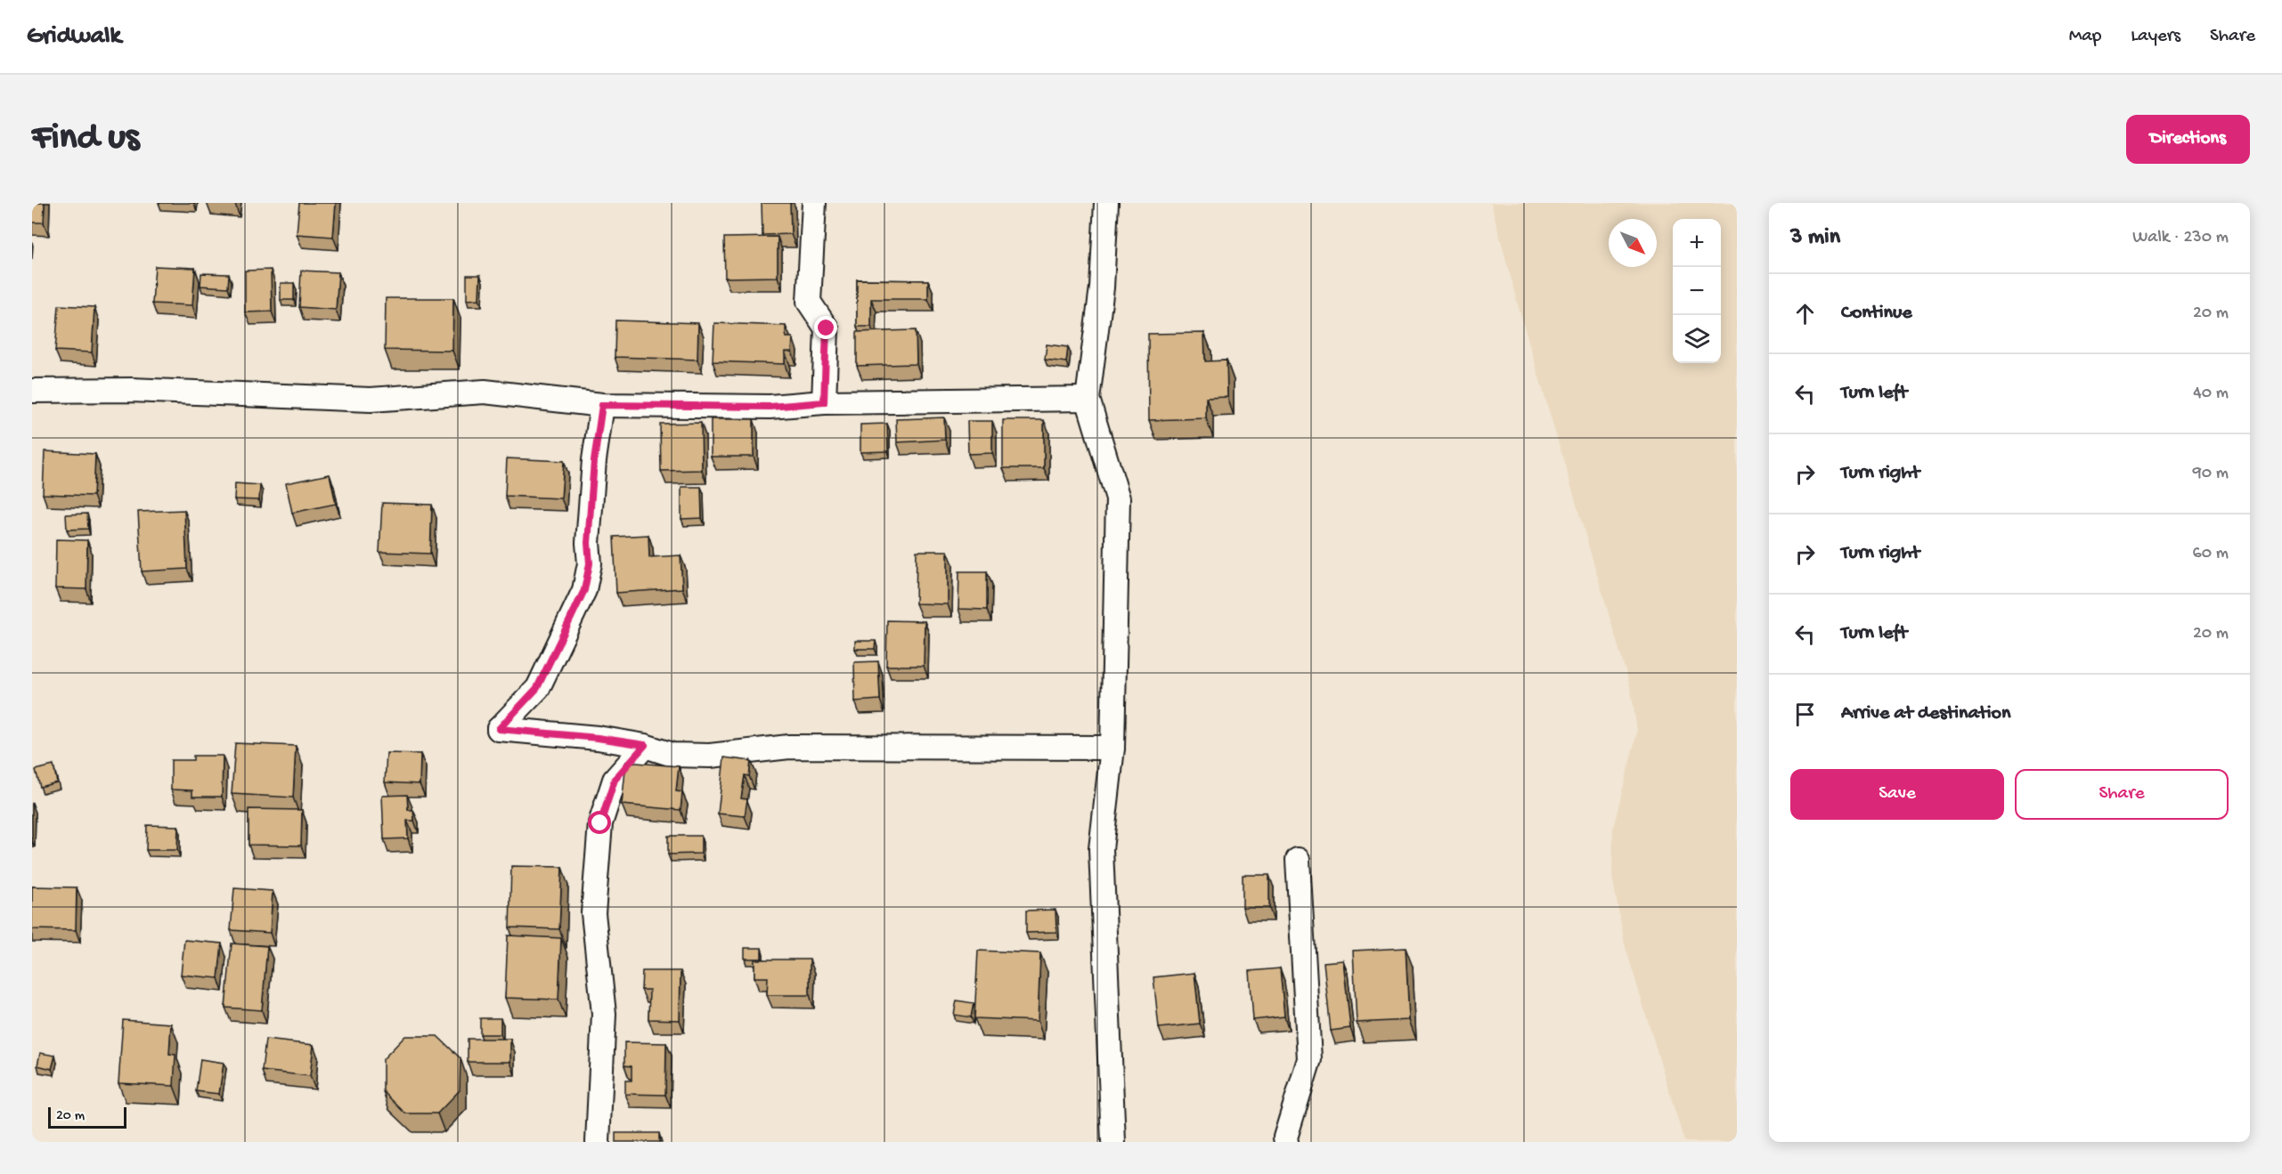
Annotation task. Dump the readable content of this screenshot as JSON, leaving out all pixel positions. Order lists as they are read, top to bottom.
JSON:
{
  "scale_bar": "20 m",
  "north": "bottom right",
  "page": {
    "header": "Gridwalk",
    "nav": ["Map", "Layers", "Share"],
    "buttons": [
      "Directions",
      ["Save", "Share"]
    ],
    "title": "Find us",
    "heading": ["3 min", "Walk · 230 m"],
    "map_buttons": ["+", "−"],
    "list": [
      ["Continue", "20 m"],
      ["Turn left", "40 m"],
      ["Turn right", "90 m"],
      ["Turn right", "60 m"],
      ["Turn left", "20 m"],
      "Arrive at destination"
    ],
    "scale": "20 m"
  }
}
